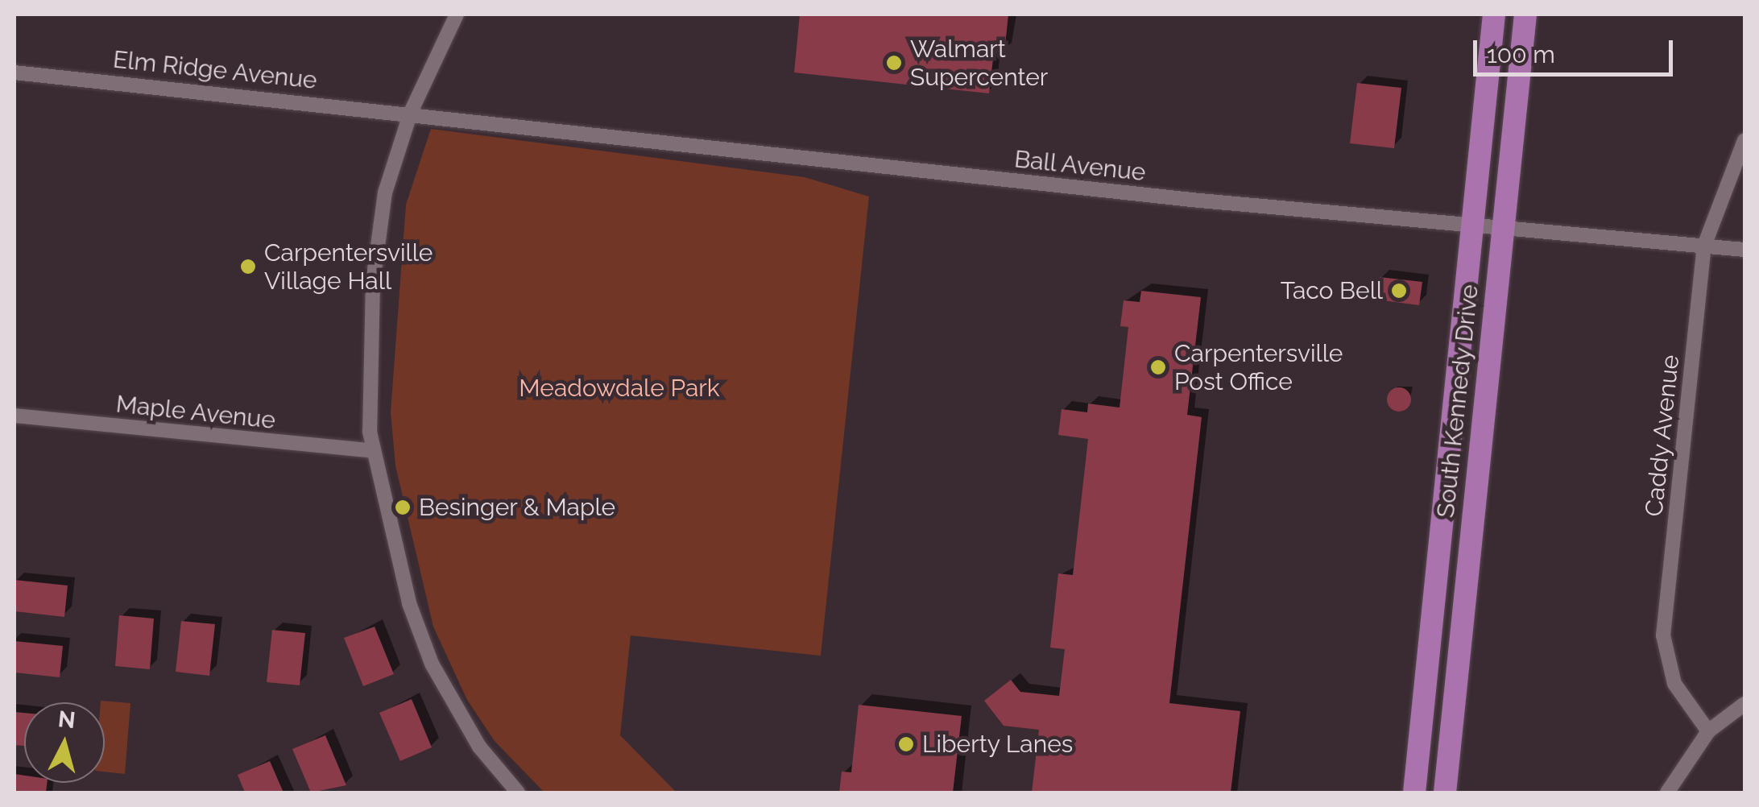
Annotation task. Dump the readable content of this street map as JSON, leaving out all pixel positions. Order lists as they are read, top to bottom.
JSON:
{
  "streets": {
    "main road": ["South Kennedy Drive"],
    "street": [
      "Elm Ridge Avenue",
      "Ball Avenue",
      "Maple Avenue",
      "Caddy Avenue"
    ]
  },
  "crossings": [
    ["Elm Ridge Avenue", "Ball Avenue"],
    ["Ball Avenue", "South Kennedy Drive"],
    ["Ball Avenue", "Caddy Avenue"]
  ],
  "parks": ["Meadowdale Park"],
  "places": [
    "Walmart Supercenter",
    "Carpentersville Village Hall",
    "Taco Bell",
    "Carpentersville Post Office",
    "Besinger & Maple",
    "Liberty Lanes"
  ],
  "scale_bar": "100 m",
  "north": "top"
}
